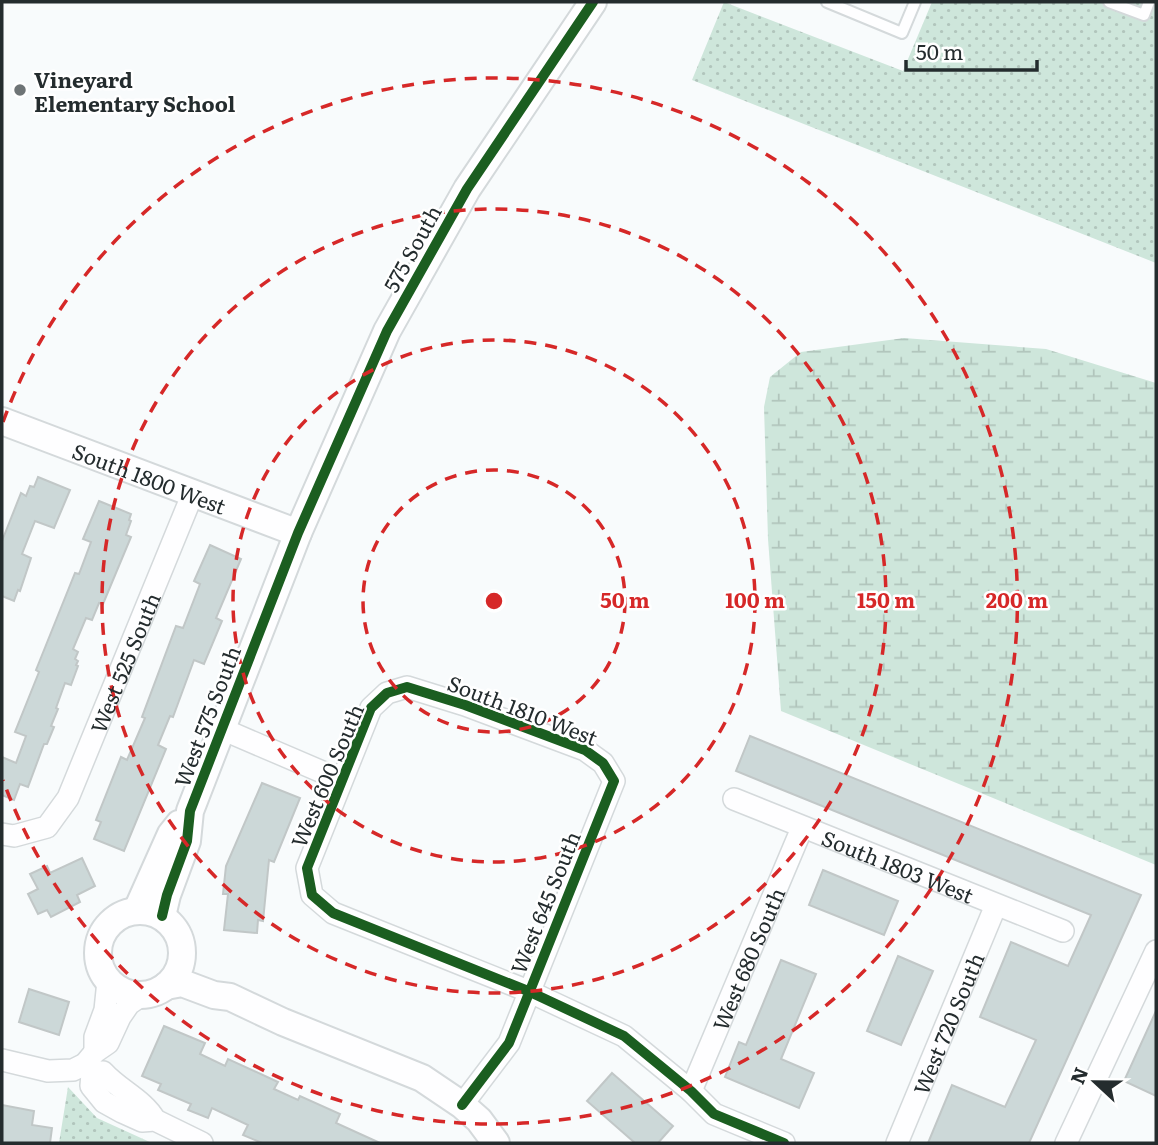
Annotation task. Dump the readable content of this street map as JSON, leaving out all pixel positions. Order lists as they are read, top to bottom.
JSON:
{
  "streets": {
    "street": [
      "575 South",
      "South 1800 West",
      "West 525 South",
      "South 1810 West",
      "West 575 South",
      "West 600 South",
      "South 1803 West",
      "West 645 South",
      "West 680 South",
      "West 720 South"
    ]
  },
  "crossings": [
    ["575 South", "South 1800 West"],
    ["575 South", "West 575 South"],
    ["South 1800 West", "West 525 South"],
    ["South 1800 West", "West 575 South"],
    ["South 1810 West", "West 600 South"],
    ["South 1810 West", "West 645 South"],
    ["West 600 South", "West 645 South"],
    ["South 1803 West", "West 680 South"],
    ["South 1803 West", "West 720 South"]
  ],
  "places": ["Vineyard Elementary School"],
  "scale_bar": "50 m",
  "north": "left",
  "rings": [
    "50 m",
    "100 m",
    "150 m",
    "200 m"
  ]
}
